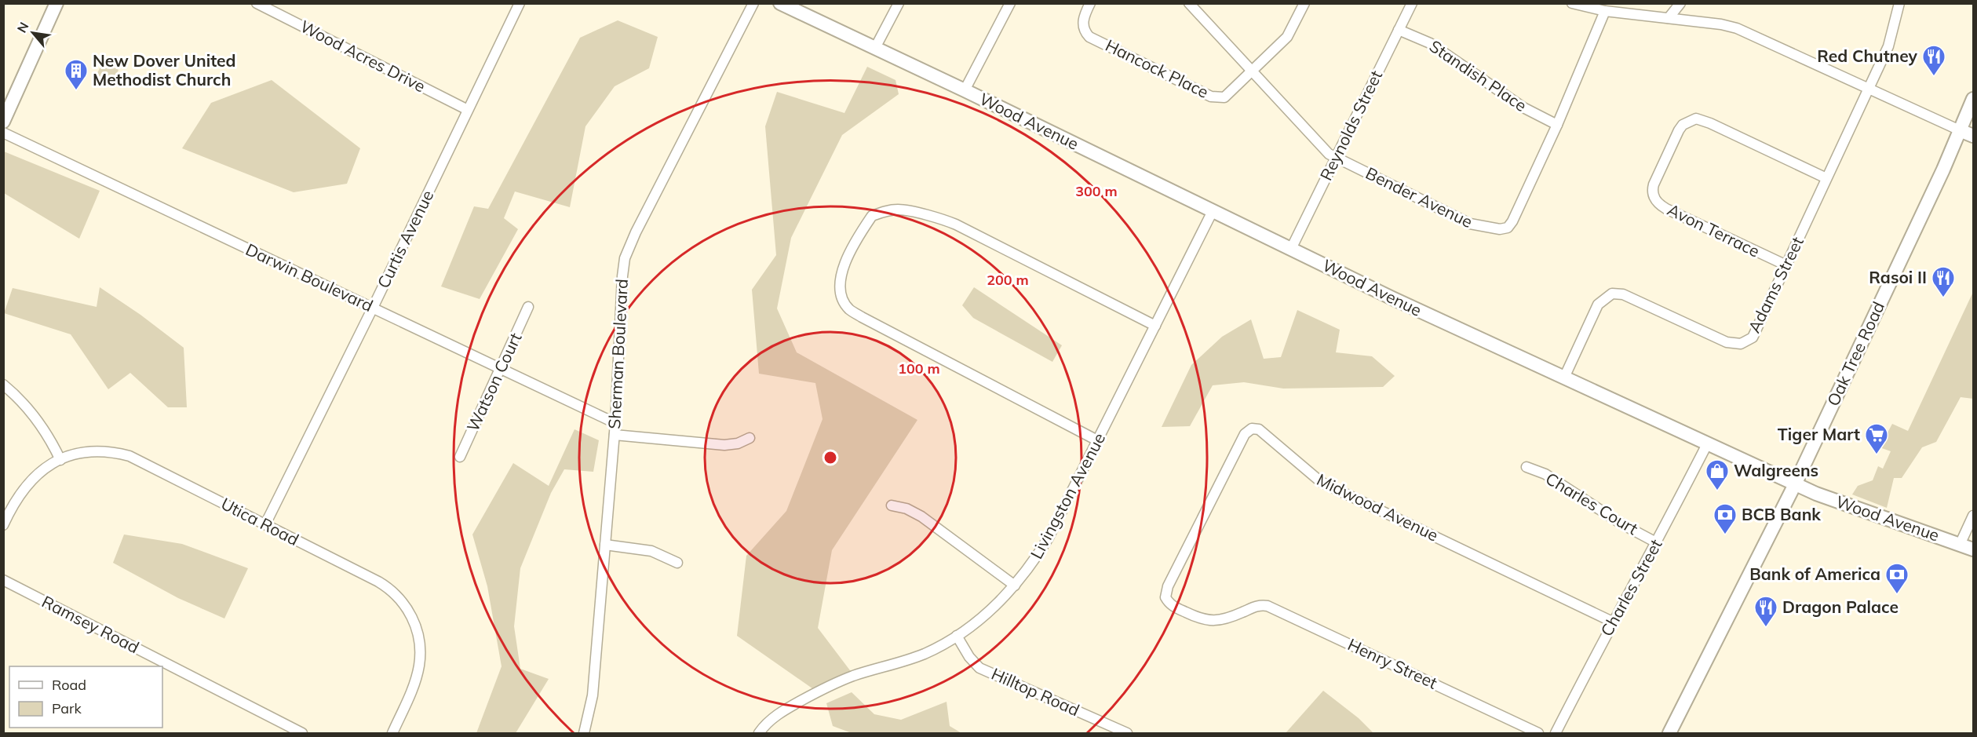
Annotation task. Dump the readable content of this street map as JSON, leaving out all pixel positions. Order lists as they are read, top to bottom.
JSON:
{
  "streets": {
    "street": [
      "Wood Acres Drive",
      "Hancock Place",
      "Standish Place",
      "Wood Avenue",
      "Reynolds Street",
      "Bender Avenue",
      "Avon Terrace",
      "Curtis Avenue",
      "Darwin Boulevard",
      "Adams Street",
      "Sherman Boulevard",
      "Oak Tree Road",
      "Watson Court",
      "Livingston Avenue",
      "Charles Court",
      "Midwood Avenue",
      "Utica Road",
      "Charles Street",
      "Ramsey Road",
      "Henry Street",
      "Hilltop Road"
    ]
  },
  "crossings": [
    ["Wood Acres Drive", "Curtis Avenue"],
    ["Hancock Place", "Bender Avenue"],
    ["Standish Place", "Reynolds Street"],
    ["Standish Place", "Bender Avenue"],
    ["Wood Avenue", "Reynolds Street"],
    ["Wood Avenue", "Adams Street"],
    ["Wood Avenue", "Oak Tree Road"],
    ["Wood Avenue", "Livingston Avenue"],
    ["Wood Avenue", "Charles Street"],
    ["Reynolds Street", "Bender Avenue"],
    ["Avon Terrace", "Adams Street"],
    ["Curtis Avenue", "Darwin Boulevard"],
    ["Curtis Avenue", "Utica Road"],
    ["Darwin Boulevard", "Sherman Boulevard"],
    ["Darwin Boulevard", "Watson Court"],
    ["Livingston Avenue", "Hilltop Road"],
    ["Charles Court", "Charles Street"],
    ["Midwood Avenue", "Charles Street"],
    ["Midwood Avenue", "Henry Street"]
  ],
  "places": {
    "restaurant": ["Red Chutney", "Rasoi II", "Dragon Palace"],
    "building": ["New Dover United Methodist Church"],
    "supermarket": ["Tiger Mart"],
    "shop": ["Walgreens"],
    "bank": ["BCB Bank", "Bank of America"]
  },
  "legend": ["Road", "Park"],
  "north": "top left",
  "rings": ["300 m", "200 m", "100 m"]
}
